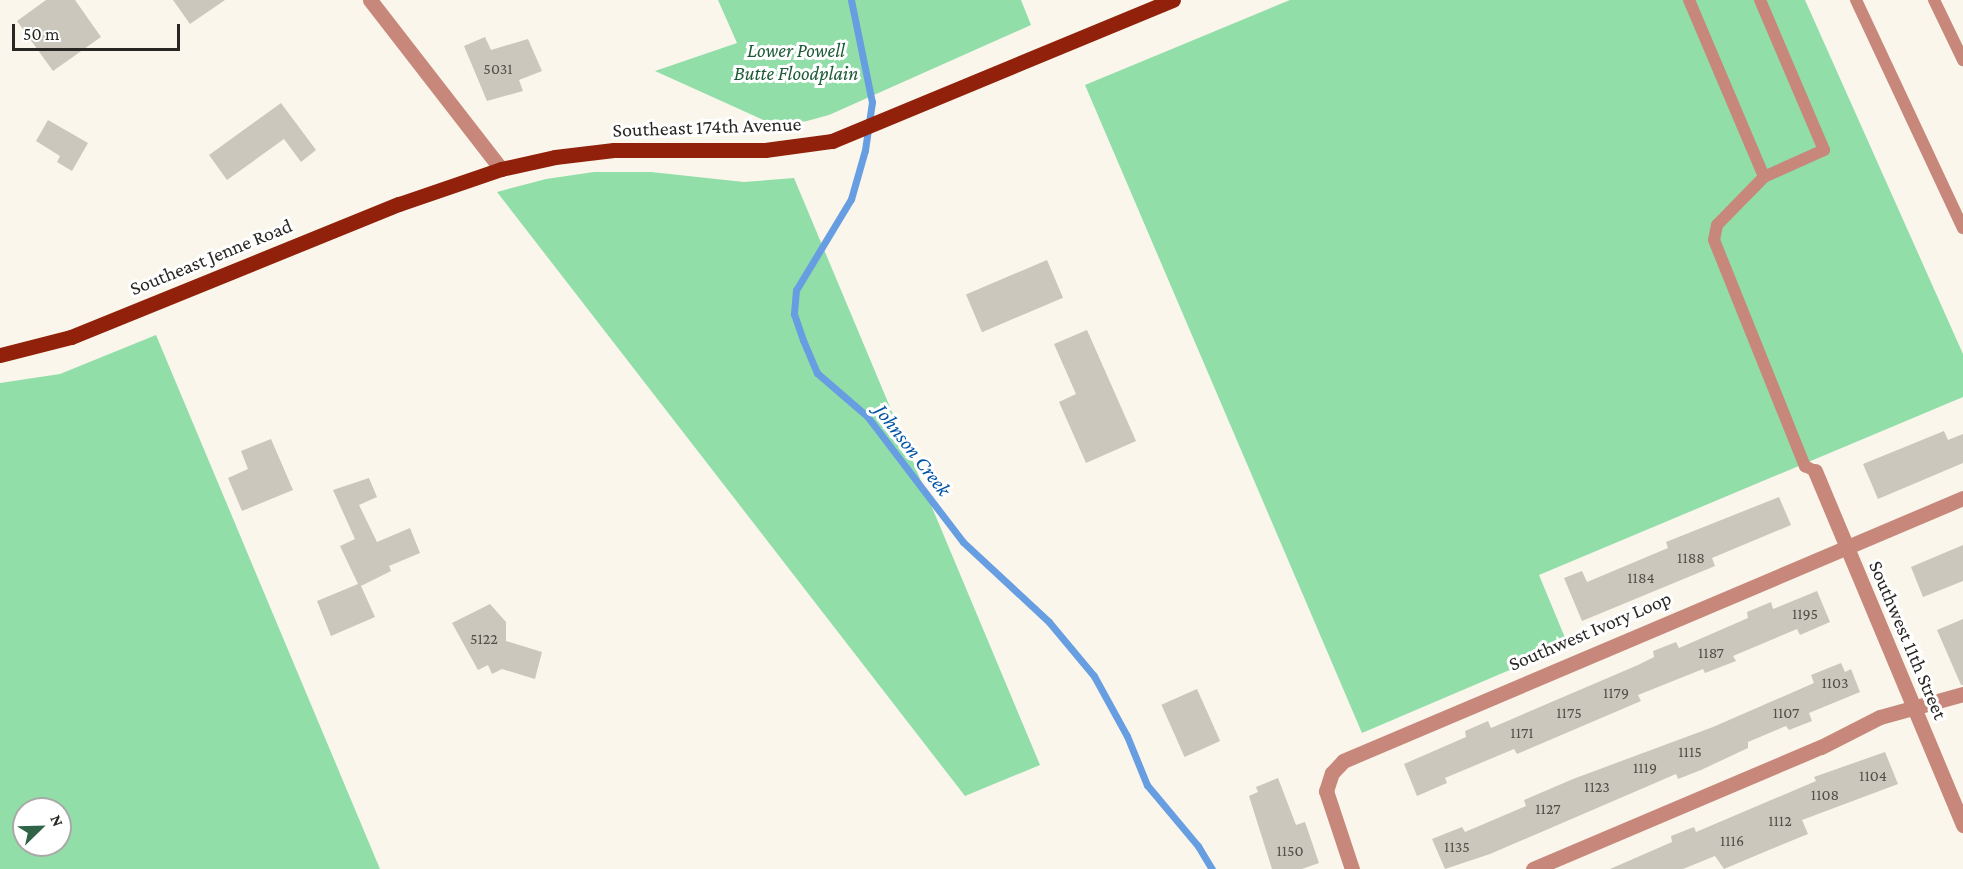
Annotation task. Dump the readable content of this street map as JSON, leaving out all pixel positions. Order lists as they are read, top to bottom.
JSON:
{
  "streets": {
    "main road": ["Southeast 174th Avenue", "Southeast Jenne Road"],
    "street": ["Southwest Ivory Loop", "Southwest 11th Street"]
  },
  "crossings": [
    ["Southeast 174th Avenue", "Southeast Jenne Road"],
    ["Southwest Ivory Loop", "Southwest 11th Street"]
  ],
  "water": ["Johnson Creek"],
  "parks": ["Lower Powell Butte Floodplain"],
  "house_numbers": [
    "5031",
    "1188",
    "1184",
    "1195",
    "5122",
    "1187",
    "1103",
    "1179",
    "1175",
    "1107",
    "1171",
    "1115",
    "1119",
    "1104",
    "1123",
    "1108",
    "1127",
    "1112",
    "1116",
    "1135",
    "1150"
  ],
  "scale_bar": "50 m",
  "north": "top right"
}
